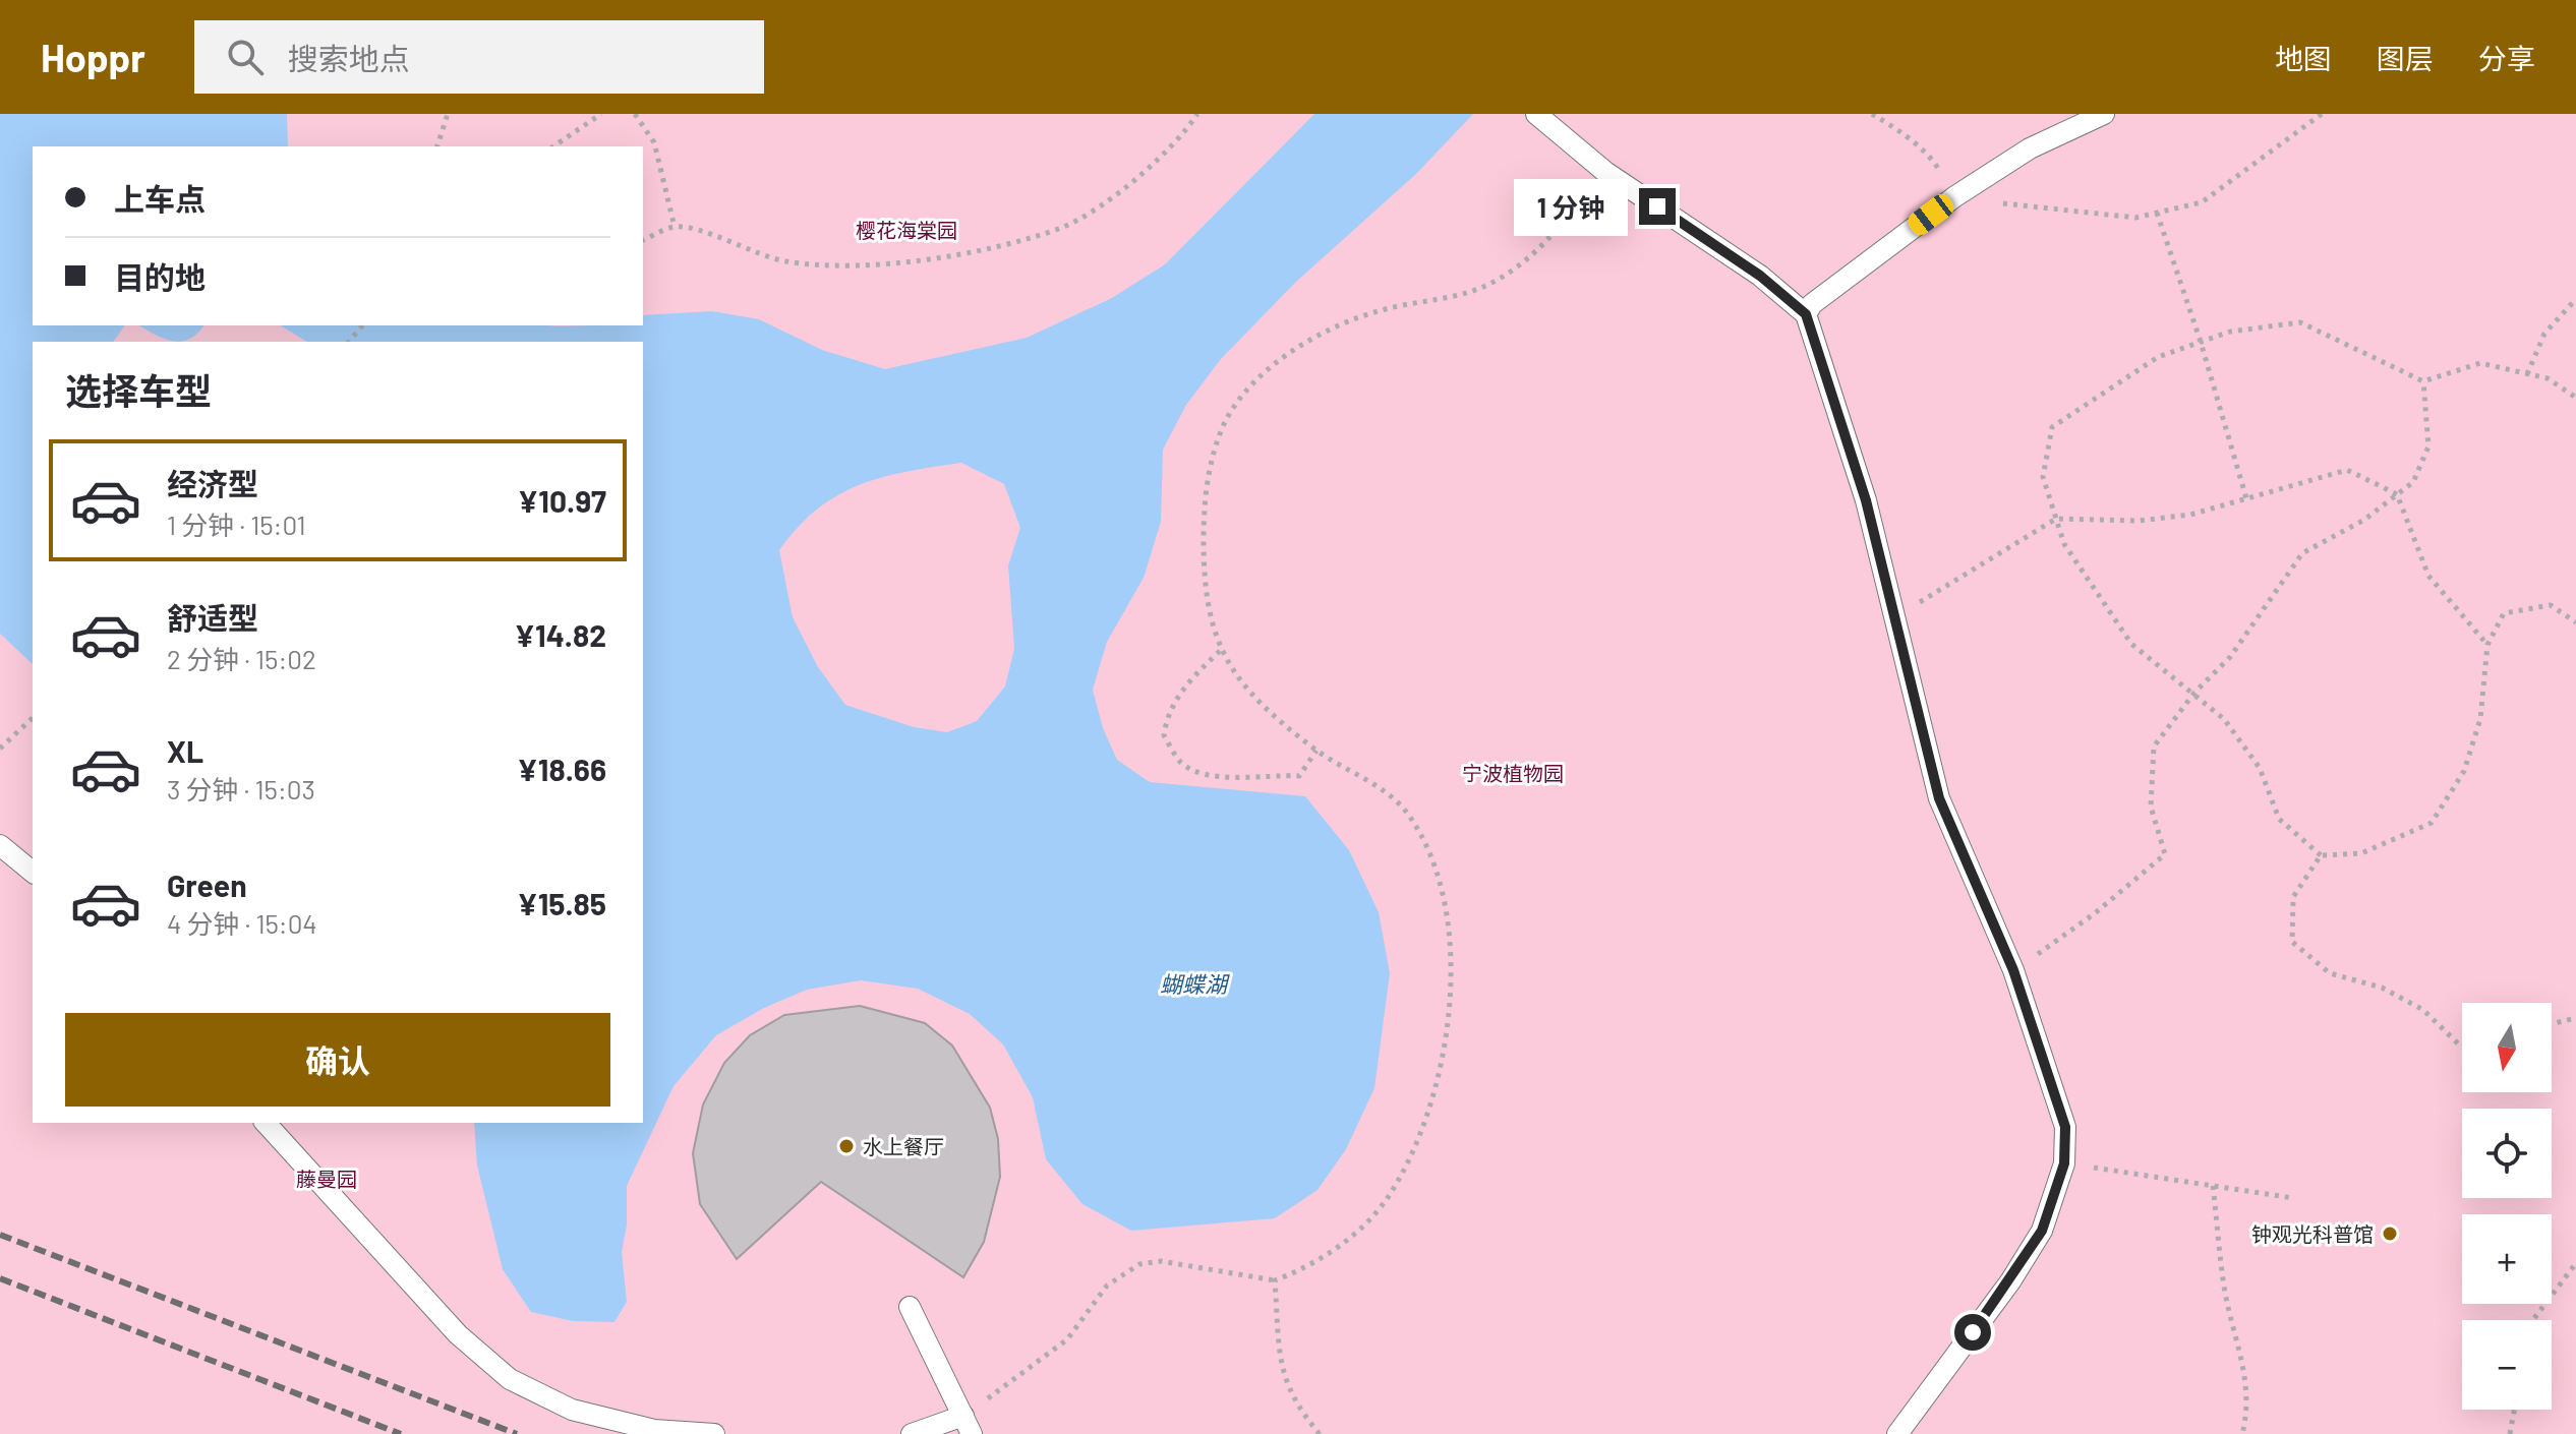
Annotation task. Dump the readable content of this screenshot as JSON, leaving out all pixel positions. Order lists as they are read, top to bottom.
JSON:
{
  "water": ["蝴蝶湖"],
  "parks": ["樱花海棠园", "宁波植物园", "藤曼园"],
  "places": ["水上餐厅", "钟观光科普馆"],
  "north": "bottom",
  "page": {
    "header": "Hoppr",
    "search": "搜索地点",
    "nav": ["地图", "图层", "分享"],
    "banner": ["上车点", "目的地"],
    "bubble": "1 分钟",
    "heading": "选择车型",
    "list": [
      {
        "name": "经济型",
        "note": "1 分钟 · 15:01",
        "value": "¥10.97"
      },
      {
        "name": "舒适型",
        "note": "2 分钟 · 15:02",
        "value": "¥14.82"
      },
      {
        "name": "XL",
        "note": "3 分钟 · 15:03",
        "value": "¥18.66"
      },
      {
        "name": "Green",
        "note": "4 分钟 · 15:04",
        "value": "¥15.85"
      }
    ],
    "buttons": "确认",
    "map_buttons": ["+", "−"]
  }
}
